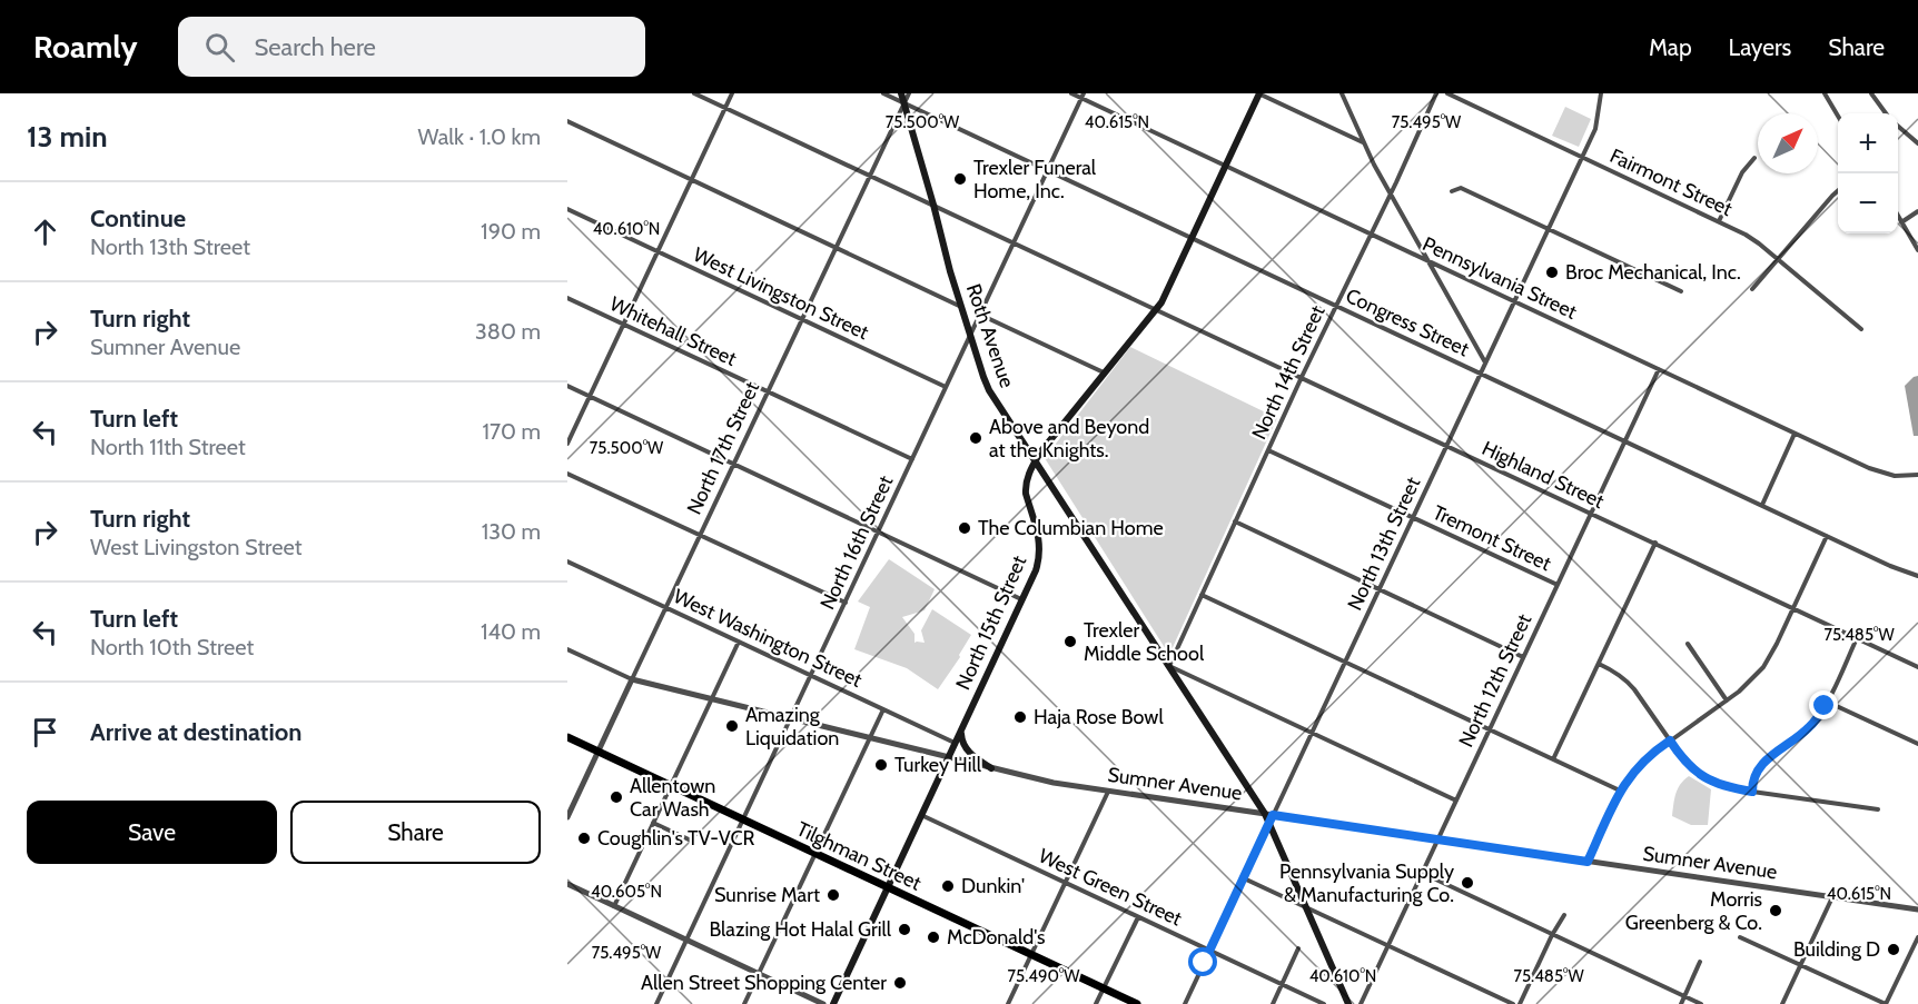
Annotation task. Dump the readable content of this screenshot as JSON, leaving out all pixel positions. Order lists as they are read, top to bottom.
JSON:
{
  "streets": {
    "main road": ["Roth Avenue", "North 15th Street", "Tilghman Street"],
    "street": [
      "Fairmont Street",
      "Pennsylvania Street",
      "West Livingston Street",
      "Congress Street",
      "Whitehall Street",
      "North 14th Street",
      "North 17th Street",
      "Highland Street",
      "Tremont Street",
      "North 16th Street",
      "North 13th Street",
      "West Washington Street",
      "North 12th Street",
      "Sumner Avenue",
      "West Green Street"
    ]
  },
  "crossings": [
    ["Fairmont Street", "North 13th Street"],
    ["Pennsylvania Street", "North 14th Street"],
    ["Pennsylvania Street", "North 16th Street"],
    ["Pennsylvania Street", "North 13th Street"],
    ["Pennsylvania Street", "North 15th Street"],
    ["Pennsylvania Street", "North 12th Street"],
    ["West Livingston Street", "North 17th Street"],
    ["West Livingston Street", "North 16th Street"],
    ["Congress Street", "Roth Avenue"],
    ["Congress Street", "North 14th Street"],
    ["Congress Street", "North 17th Street"],
    ["Congress Street", "North 16th Street"],
    ["Congress Street", "North 13th Street"],
    ["Congress Street", "North 15th Street"],
    ["Congress Street", "North 12th Street"],
    ["Whitehall Street", "North 17th Street"],
    ["Whitehall Street", "North 16th Street"],
    ["Roth Avenue", "North 14th Street"],
    ["Roth Avenue", "North 17th Street"],
    ["Roth Avenue", "North 16th Street"],
    ["Roth Avenue", "North 13th Street"],
    ["Roth Avenue", "North 15th Street"],
    ["Roth Avenue", "Sumner Avenue"],
    ["North 14th Street", "Highland Street"],
    ["North 14th Street", "Tremont Street"],
    ["North 17th Street", "West Washington Street"],
    ["North 17th Street", "Sumner Avenue"],
    ["North 17th Street", "Tilghman Street"],
    ["Highland Street", "North 16th Street"],
    ["Highland Street", "North 13th Street"],
    ["Highland Street", "North 15th Street"],
    ["Highland Street", "North 12th Street"],
    ["Tremont Street", "North 13th Street"],
    ["Tremont Street", "North 12th Street"],
    ["North 16th Street", "West Washington Street"],
    ["North 16th Street", "Sumner Avenue"],
    ["North 16th Street", "Tilghman Street"],
    ["North 13th Street", "Sumner Avenue"],
    ["North 15th Street", "West Washington Street"],
    ["North 15th Street", "Sumner Avenue"],
    ["North 15th Street", "Tilghman Street"],
    ["North 15th Street", "West Green Street"],
    ["North 12th Street", "Sumner Avenue"]
  ],
  "places": [
    "Trexler Funeral Home, Inc.",
    "Broc Mechanical, Inc.",
    "Above and Beyond at the Knights.",
    "The Columbian Home",
    "Trexler Middle School",
    "Haja Rose Bowl",
    "Amazing Liquidation",
    "Turkey Hill",
    "Allentown Car Wash",
    "Coughlin's TV-VCR",
    "Pennsylvania Supply & Manufacturing Co.",
    "Dunkin'",
    "Sunrise Mart",
    "Morris Greenberg & Co.",
    "Blazing Hot Halal Grill",
    "McDonald's",
    "Building D",
    "Allen Street Shopping Center"
  ],
  "north": "top right",
  "page": {
    "header": "Roamly",
    "search": "Search here",
    "nav": ["Map", "Layers", "Share"],
    "heading": ["13 min", "Walk · 1.0 km"],
    "map_buttons": ["+", "−"],
    "list": [
      ["Continue", "North 13th Street", "190 m"],
      ["Turn right", "Sumner Avenue", "380 m"],
      ["Turn left", "North 11th Street", "170 m"],
      ["Turn right", "West Livingston Street", "130 m"],
      ["Turn left", "North 10th Street", "140 m"],
      "Arrive at destination"
    ],
    "buttons": ["Save", "Share"]
  },
  "coordinates": [
    "75.500°W",
    "40.615°N",
    "75.495°W",
    "40.610°N",
    "75.485°W",
    "40.605°N",
    "75.490°W"
  ]
}
